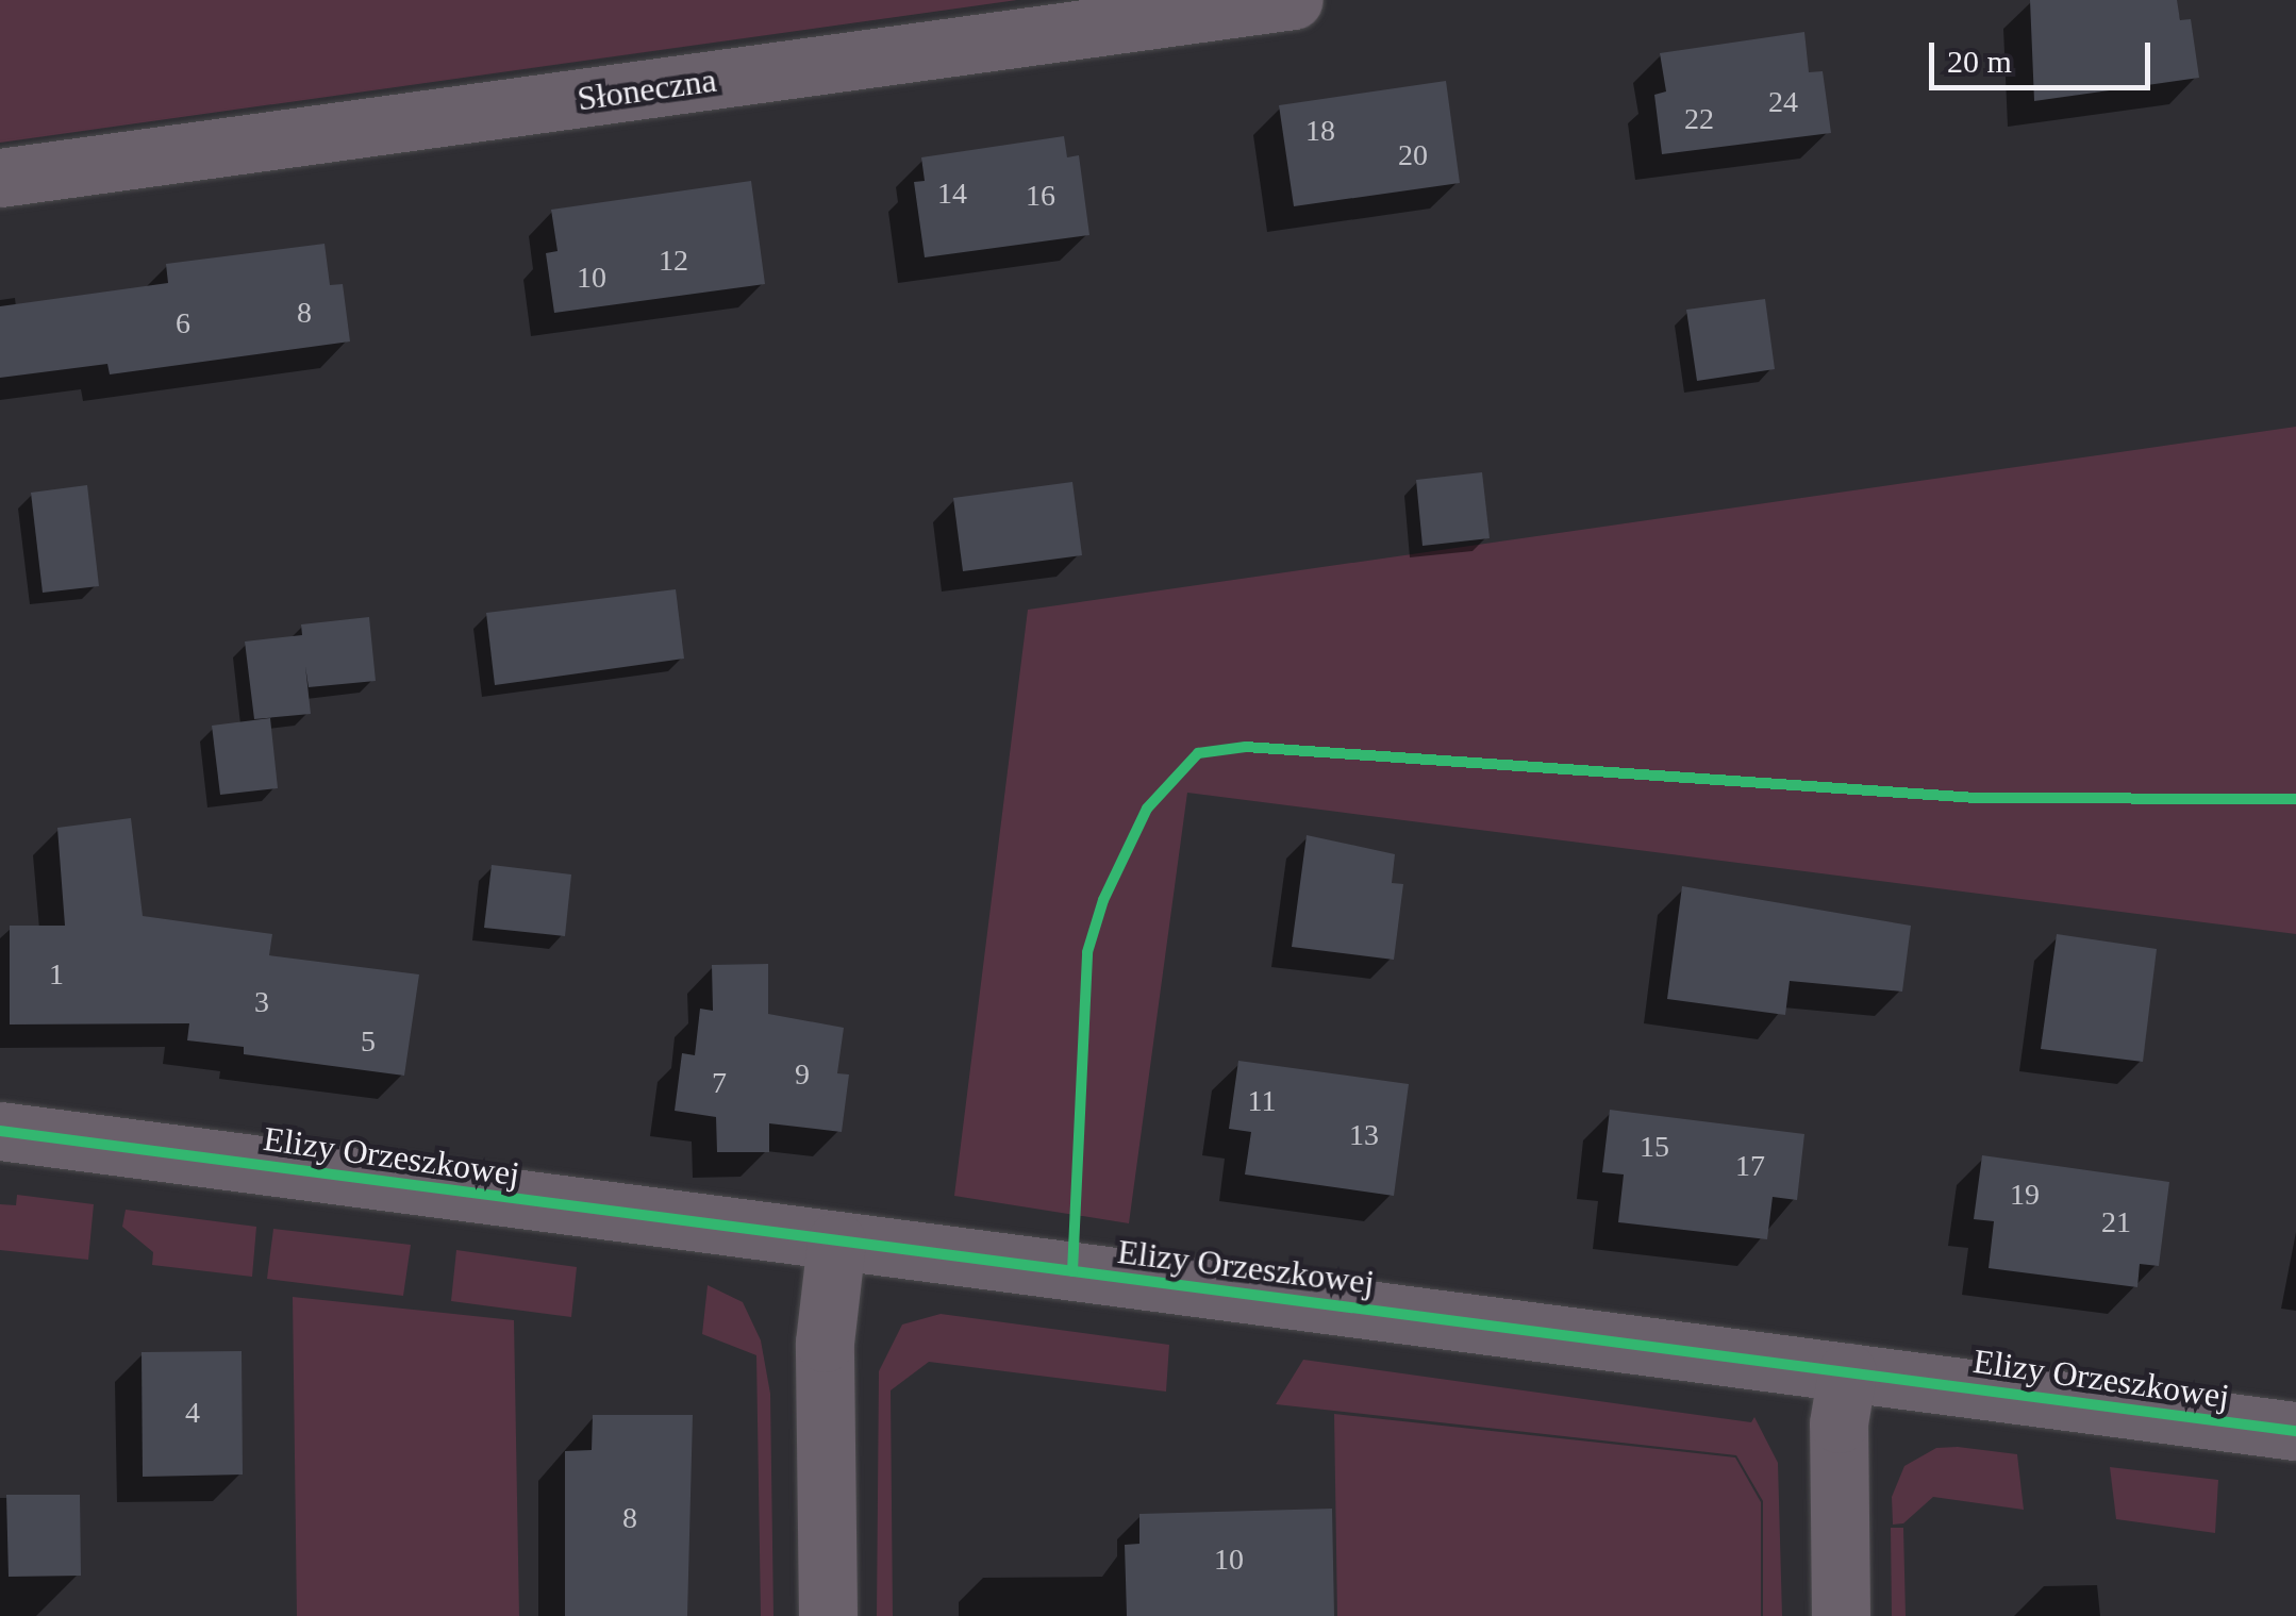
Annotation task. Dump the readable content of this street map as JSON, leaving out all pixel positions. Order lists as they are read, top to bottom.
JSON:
{
  "streets": {
    "street": ["Słoneczna", "Elizy Orzeszkowej"]
  },
  "house_numbers": [
    "24",
    "22",
    "18",
    "20",
    "14",
    "16",
    "12",
    "10",
    "8",
    "6",
    "1",
    "3",
    "5",
    "9",
    "7",
    "11",
    "13",
    "15",
    "17",
    "19",
    "21",
    "4",
    "8",
    "10"
  ],
  "scale_bar": "20 m"
}
